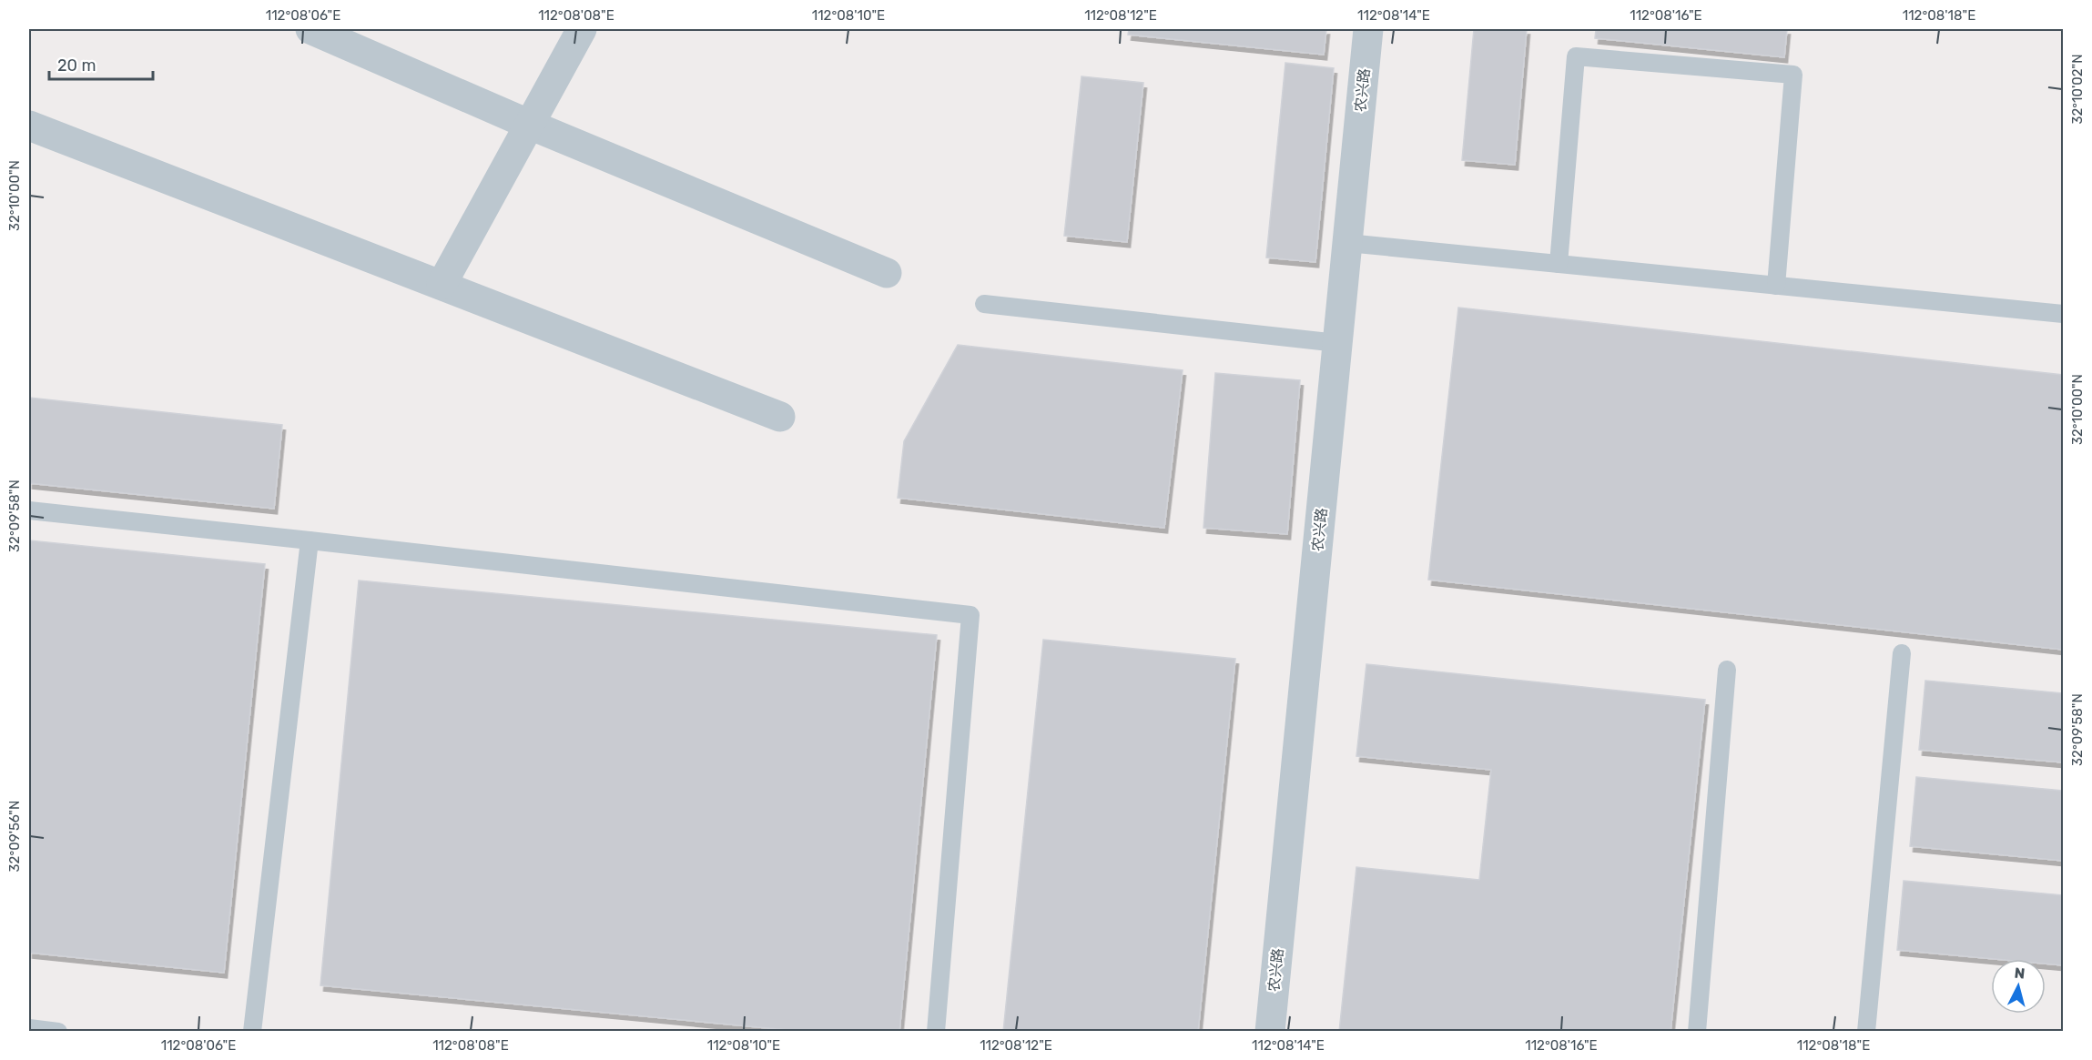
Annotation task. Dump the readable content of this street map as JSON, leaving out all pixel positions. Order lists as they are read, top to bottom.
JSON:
{
  "streets": {
    "street": ["农兴路"]
  },
  "scale_bar": "20 m",
  "north": "top",
  "coordinates": [
    "112°08'06\"E",
    "112°08'08\"E",
    "112°08'10\"E",
    "112°08'12\"E",
    "112°08'14\"E",
    "112°08'16\"E",
    "112°08'18\"E",
    "32°10'02\"N",
    "32°10'00\"N",
    "32°09'58\"N",
    "32°09'56\"N"
  ]
}
